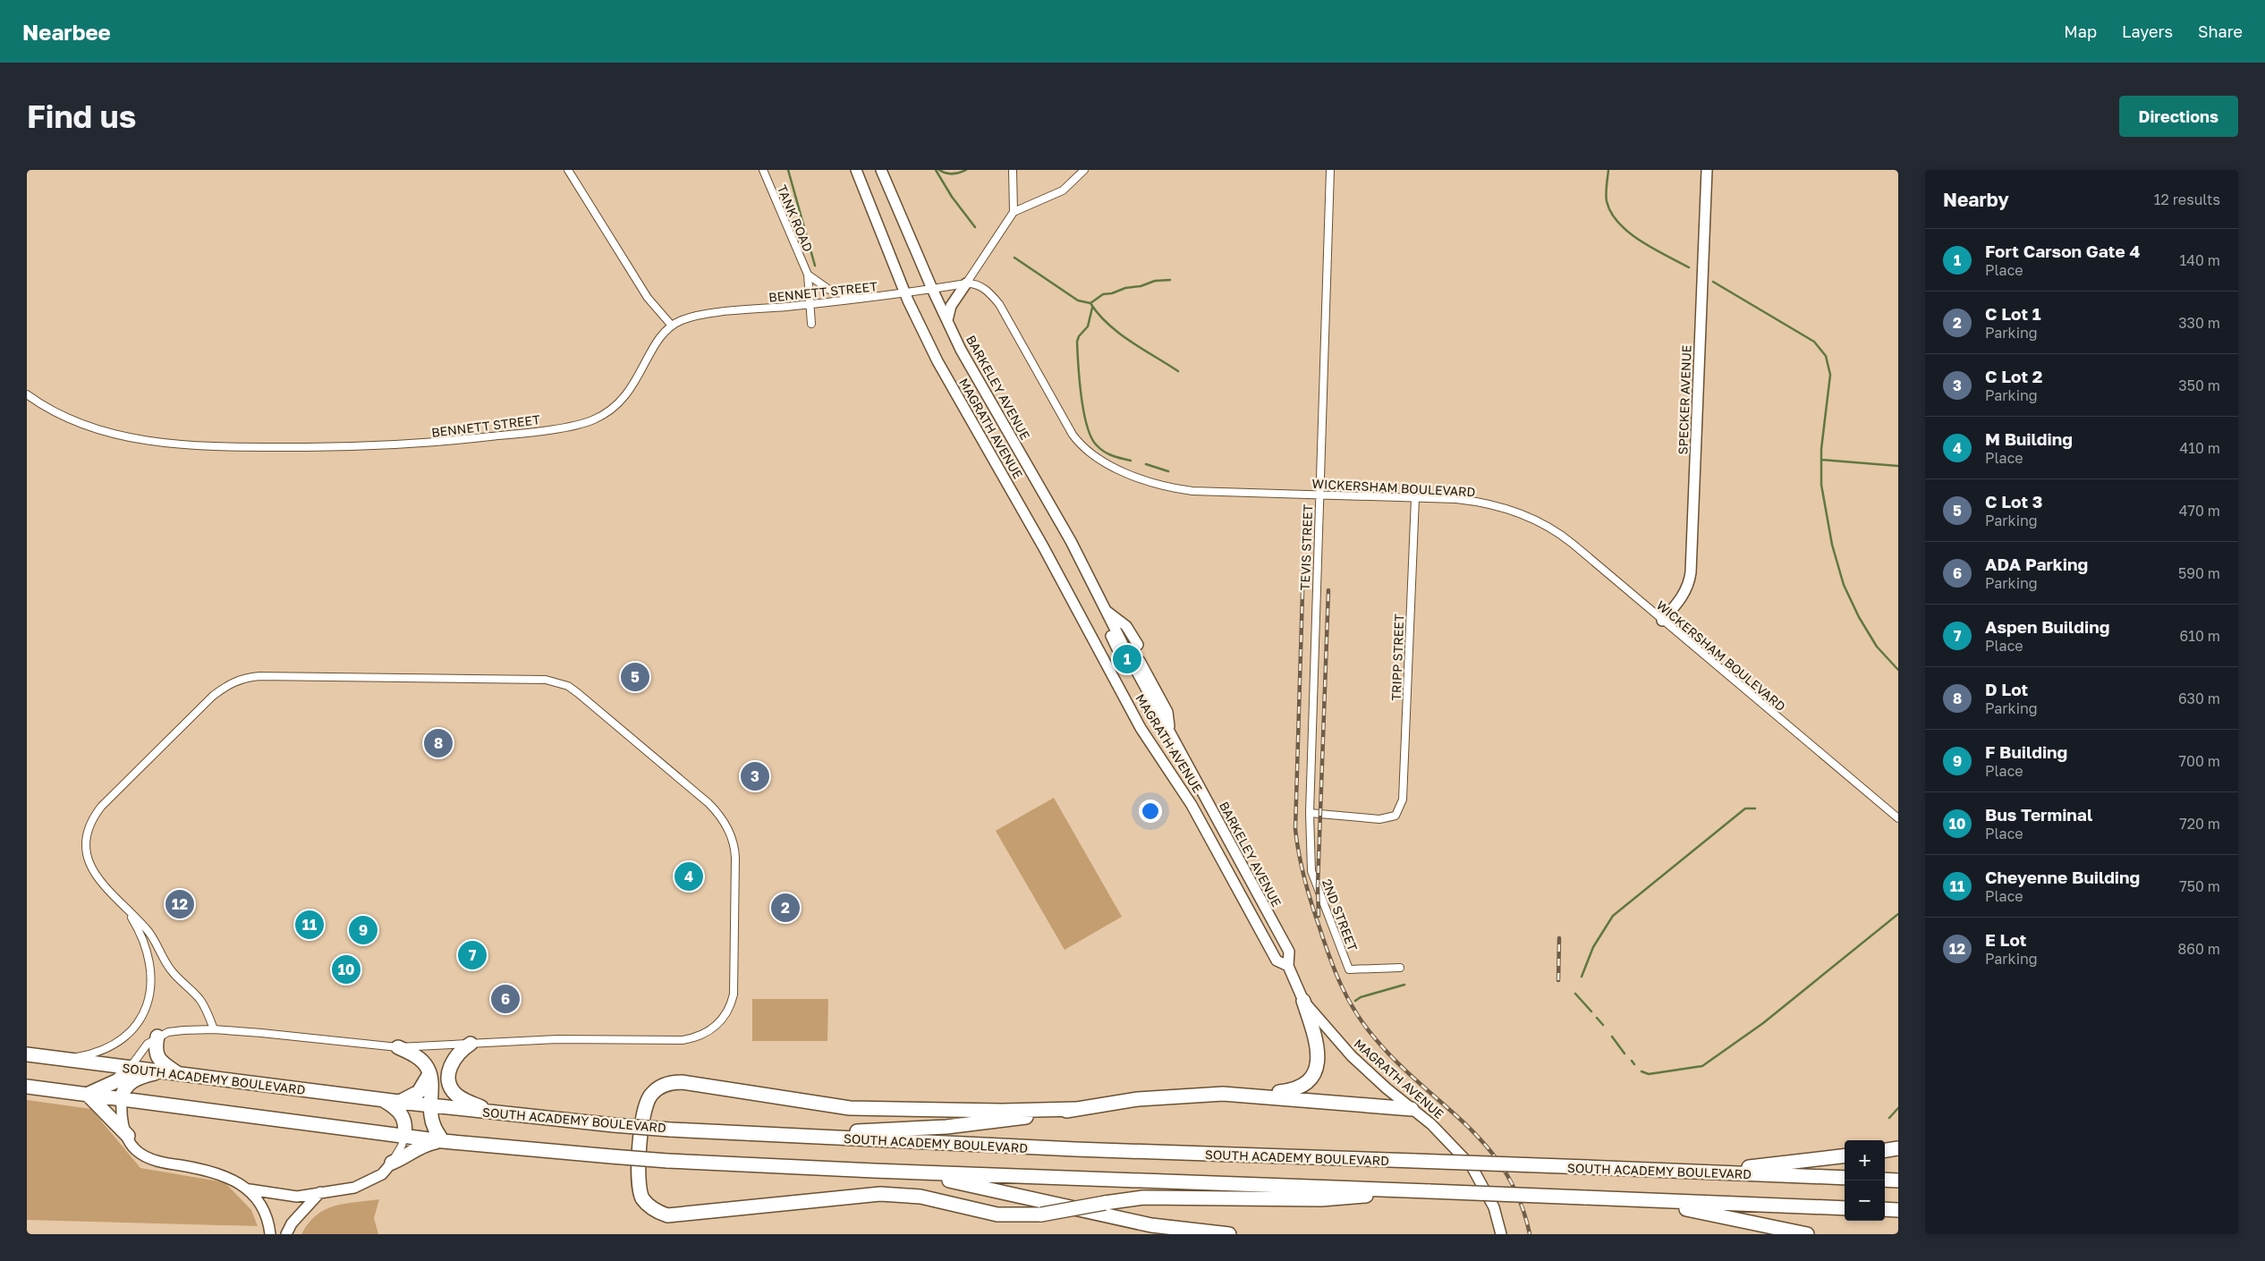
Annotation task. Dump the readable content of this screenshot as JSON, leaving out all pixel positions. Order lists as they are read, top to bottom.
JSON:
{
  "streets": {
    "highway": ["SOUTH ACADEMY BOULEVARD"],
    "main road": ["BARKELEY AVENUE", "SPECKER AVENUE", "MAGRATH AVENUE"],
    "street": [
      "TANK ROAD",
      "BENNETT STREET",
      "WICKERSHAM BOULEVARD",
      "TEVIS STREET",
      "TRIPP STREET",
      "2ND STREET"
    ]
  },
  "crossings": [
    ["TANK ROAD", "BENNETT STREET"],
    ["BENNETT STREET", "MAGRATH AVENUE"],
    ["BARKELEY AVENUE", "MAGRATH AVENUE"],
    ["SPECKER AVENUE", "WICKERSHAM BOULEVARD"],
    ["WICKERSHAM BOULEVARD", "TEVIS STREET"],
    ["WICKERSHAM BOULEVARD", "TRIPP STREET"],
    ["TEVIS STREET", "TRIPP STREET"],
    ["TEVIS STREET", "2ND STREET"]
  ],
  "page": {
    "header": "Nearbee",
    "nav": ["Map", "Layers", "Share"],
    "buttons": "Directions",
    "title": "Find us",
    "heading": ["Nearby", "12 results"],
    "list": [
      {
        "mark": "1",
        "name": "Fort Carson Gate 4",
        "note": "Place",
        "value": "140 m"
      },
      {
        "mark": "2",
        "name": "C Lot 1",
        "note": "Parking",
        "value": "330 m"
      },
      {
        "mark": "3",
        "name": "C Lot 2",
        "note": "Parking",
        "value": "350 m"
      },
      {
        "mark": "4",
        "name": "M Building",
        "note": "Place",
        "value": "410 m"
      },
      {
        "mark": "5",
        "name": "C Lot 3",
        "note": "Parking",
        "value": "470 m"
      },
      {
        "mark": "6",
        "name": "ADA Parking",
        "note": "Parking",
        "value": "590 m"
      },
      {
        "mark": "7",
        "name": "Aspen Building",
        "note": "Place",
        "value": "610 m"
      },
      {
        "mark": "8",
        "name": "D Lot",
        "note": "Parking",
        "value": "630 m"
      },
      {
        "mark": "9",
        "name": "F Building",
        "note": "Place",
        "value": "700 m"
      },
      {
        "mark": "10",
        "name": "Bus Terminal",
        "note": "Place",
        "value": "720 m"
      },
      {
        "mark": "11",
        "name": "Cheyenne Building",
        "note": "Place",
        "value": "750 m"
      },
      {
        "mark": "12",
        "name": "E Lot",
        "note": "Parking",
        "value": "860 m"
      }
    ],
    "pins": [
      "1",
      "5",
      "8",
      "3",
      "4",
      "12",
      "2",
      "11",
      "9",
      "7",
      "10",
      "6"
    ],
    "map_buttons": ["+", "−"]
  }
}
